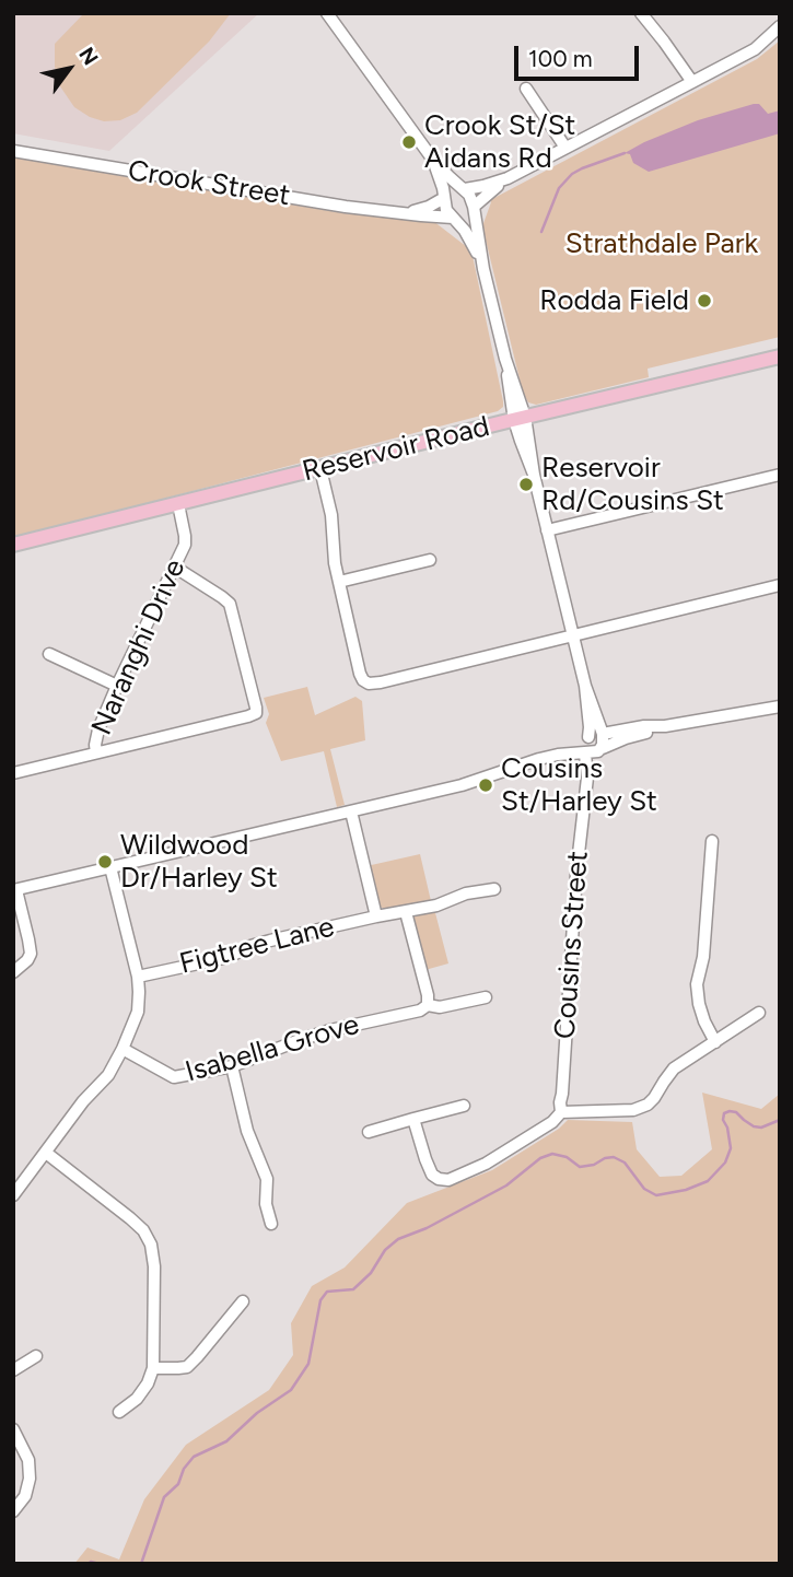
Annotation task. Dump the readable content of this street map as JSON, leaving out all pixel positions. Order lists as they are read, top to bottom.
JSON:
{
  "streets": {
    "main road": ["Reservoir Road"],
    "street": [
      "Crook Street",
      "Naranghi Drive",
      "Cousins Street",
      "Figtree Lane",
      "Isabella Grove"
    ]
  },
  "crossings": [
    ["Reservoir Road", "Naranghi Drive"]
  ],
  "parks": ["Strathdale Park"],
  "places": [
    "Crook St/St Aidans Rd",
    "Rodda Field",
    "Reservoir Rd/Cousins St",
    "Cousins St/Harley St",
    "Wildwood Dr/Harley St"
  ],
  "scale_bar": "100 m",
  "north": "top right"
}
